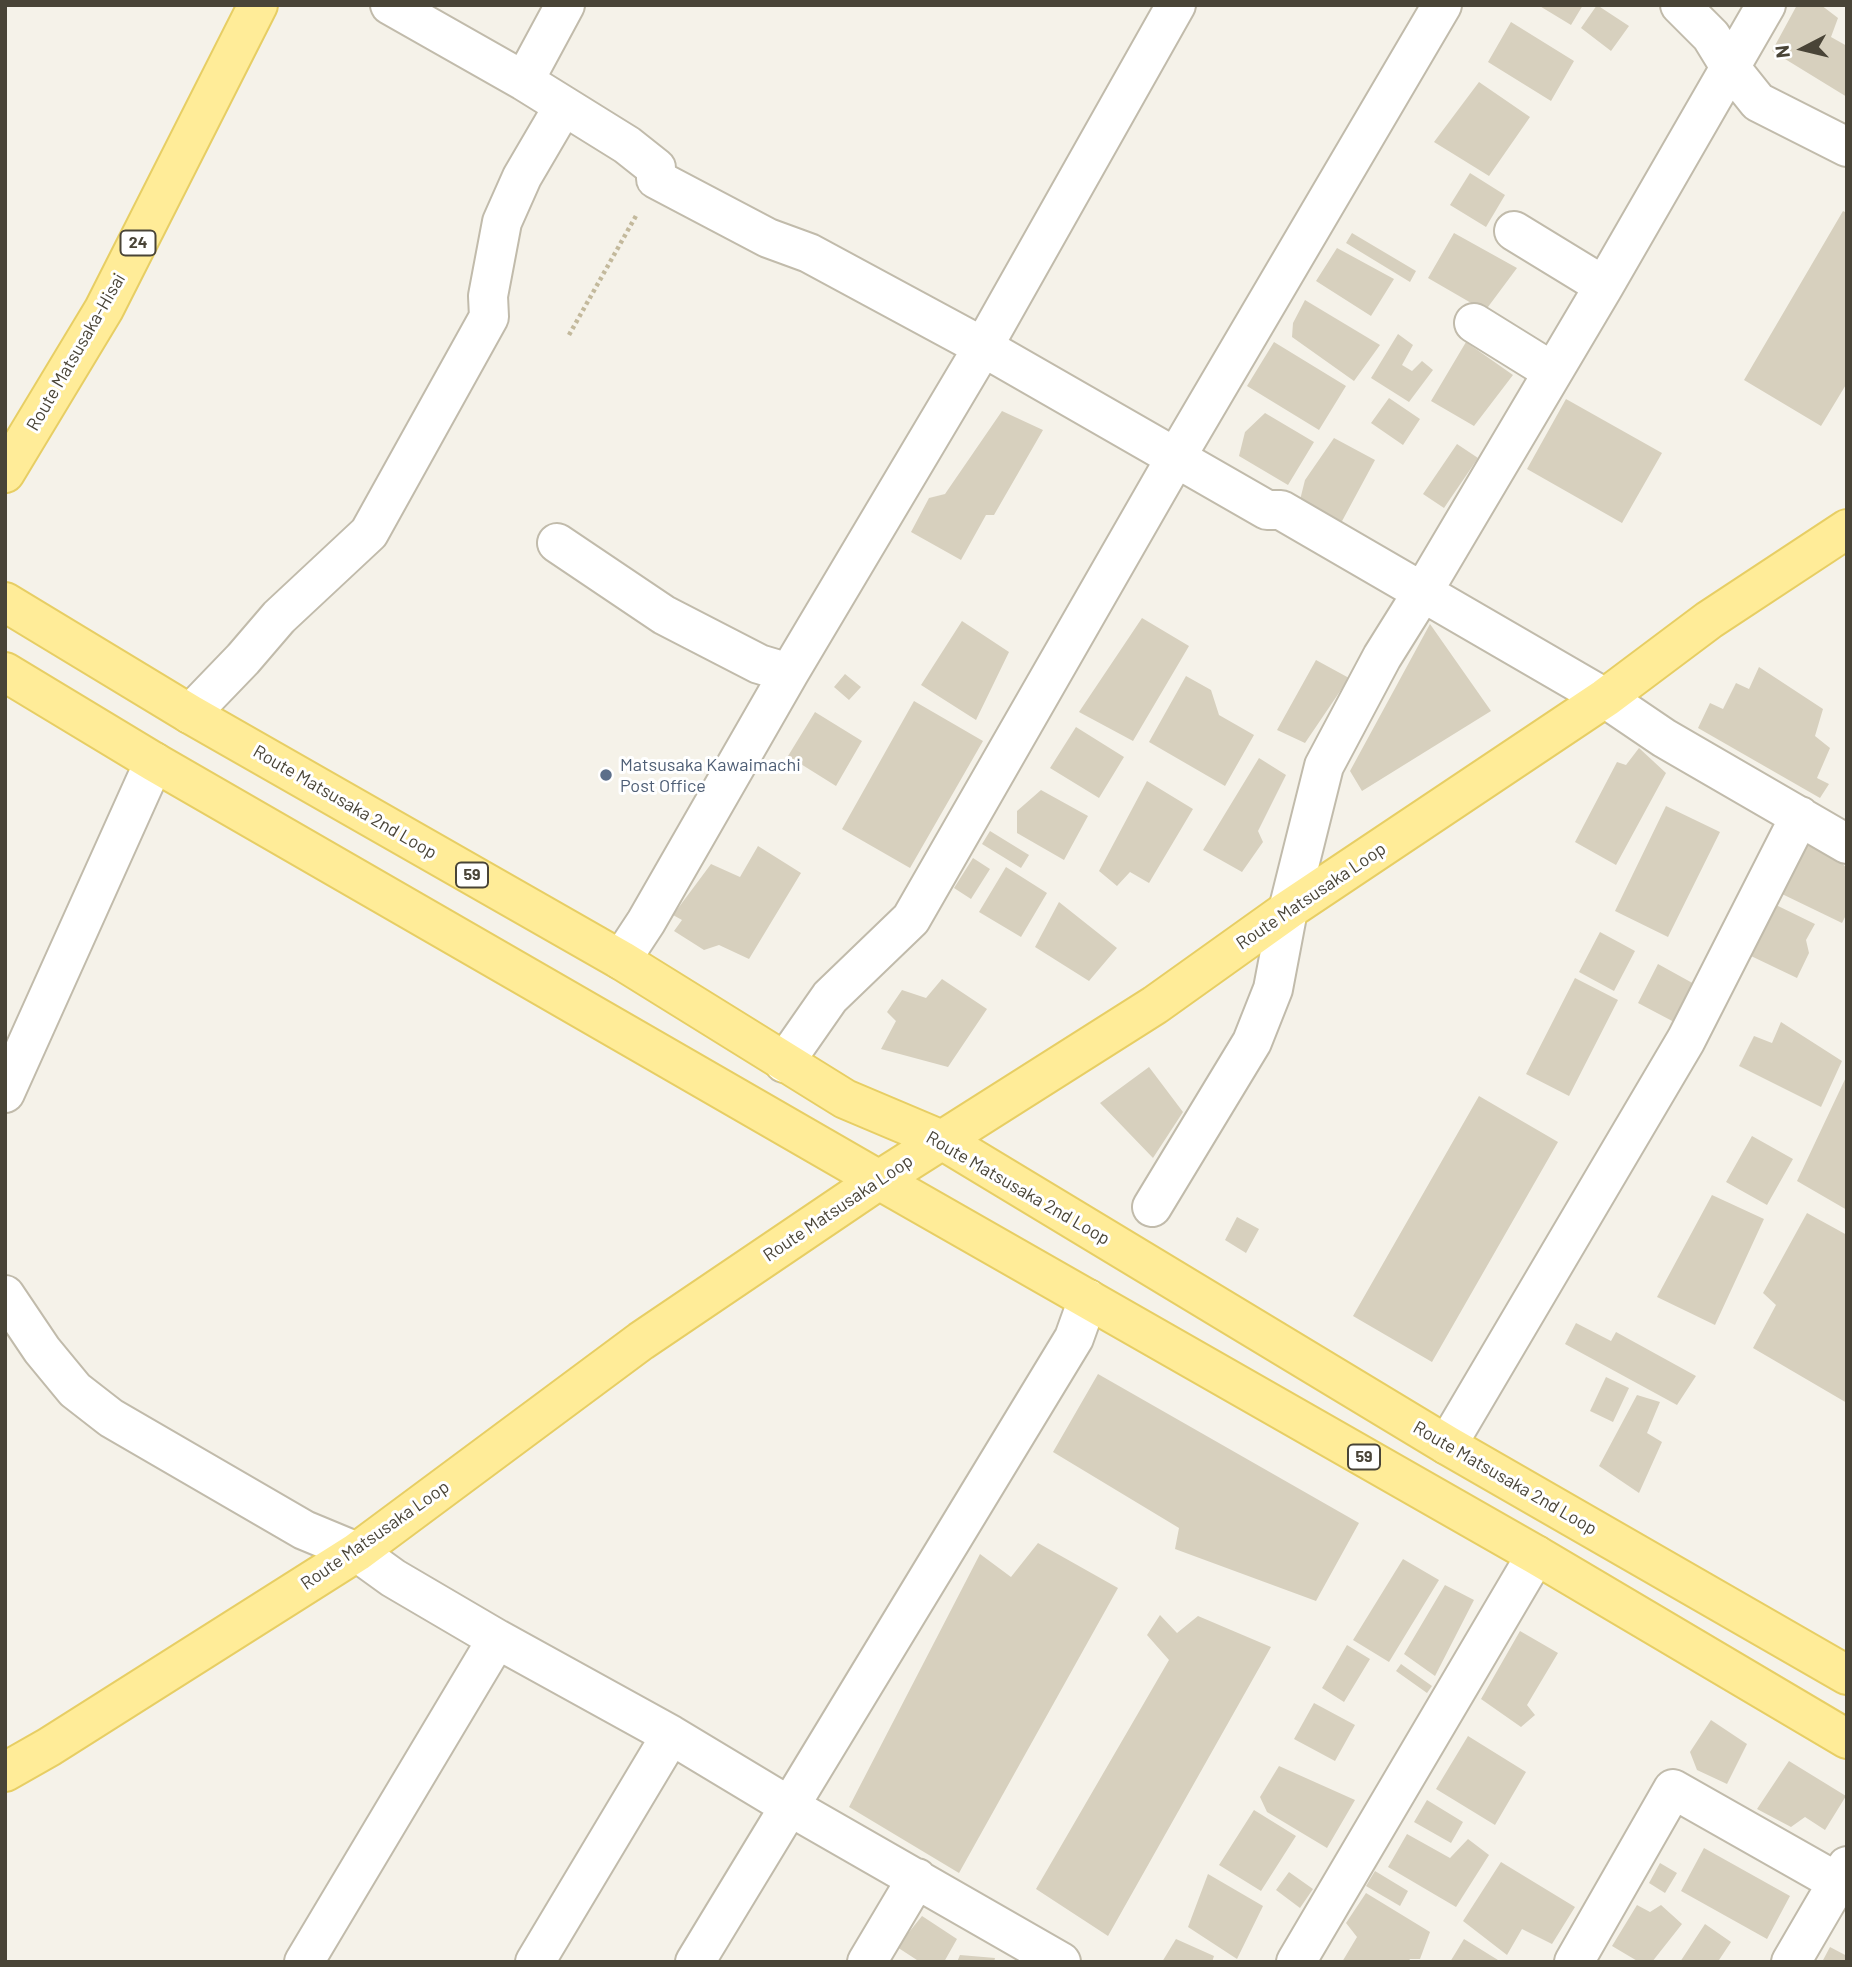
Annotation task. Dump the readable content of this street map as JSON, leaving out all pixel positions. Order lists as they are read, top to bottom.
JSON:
{
  "streets": {
    "main road": [
      "24",
      "Route Matsusaka-Hisai",
      "Route Matsusaka 2nd Loop",
      "59",
      "Route Matsusaka Loop"
    ]
  },
  "crossings": [
    ["Route Matsusaka 2nd Loop", "Route Matsusaka Loop"],
    ["59", "Route Matsusaka Loop"]
  ],
  "places": ["Matsusaka Kawaimachi Post Office"],
  "north": "left"
}
